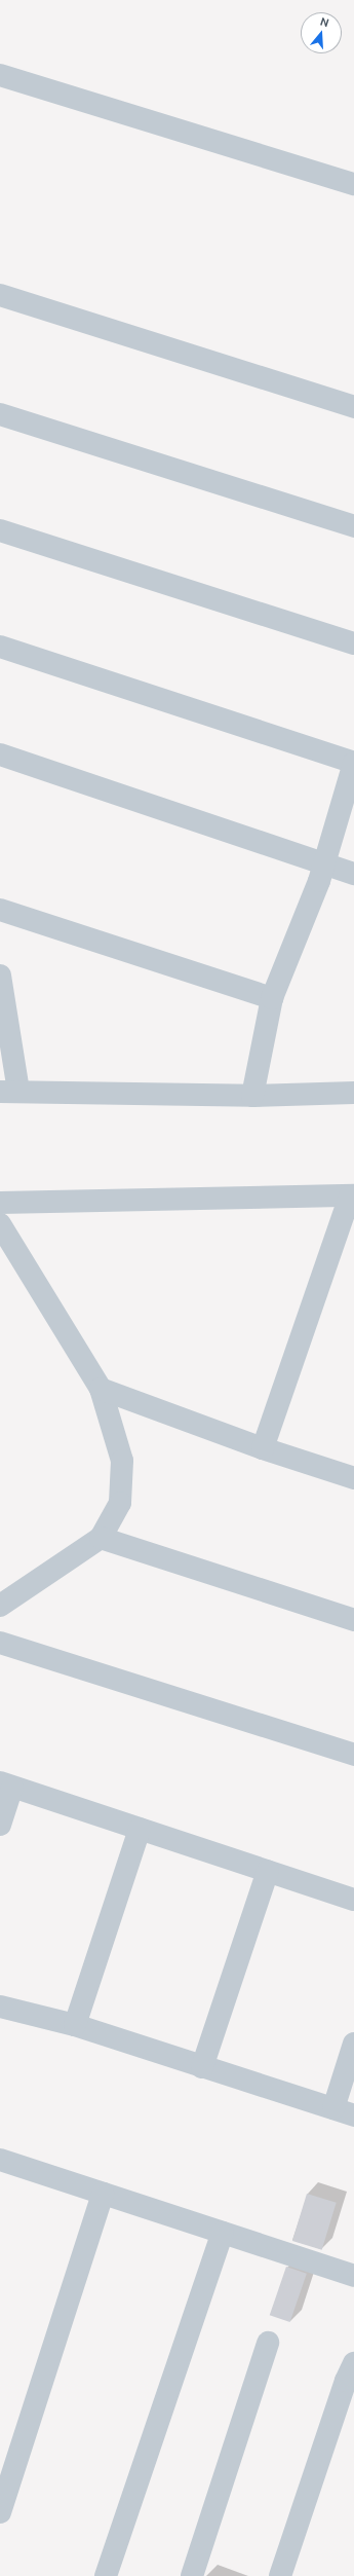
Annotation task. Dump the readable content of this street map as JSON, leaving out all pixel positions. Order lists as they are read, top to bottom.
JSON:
{
  "north": "top"
}
